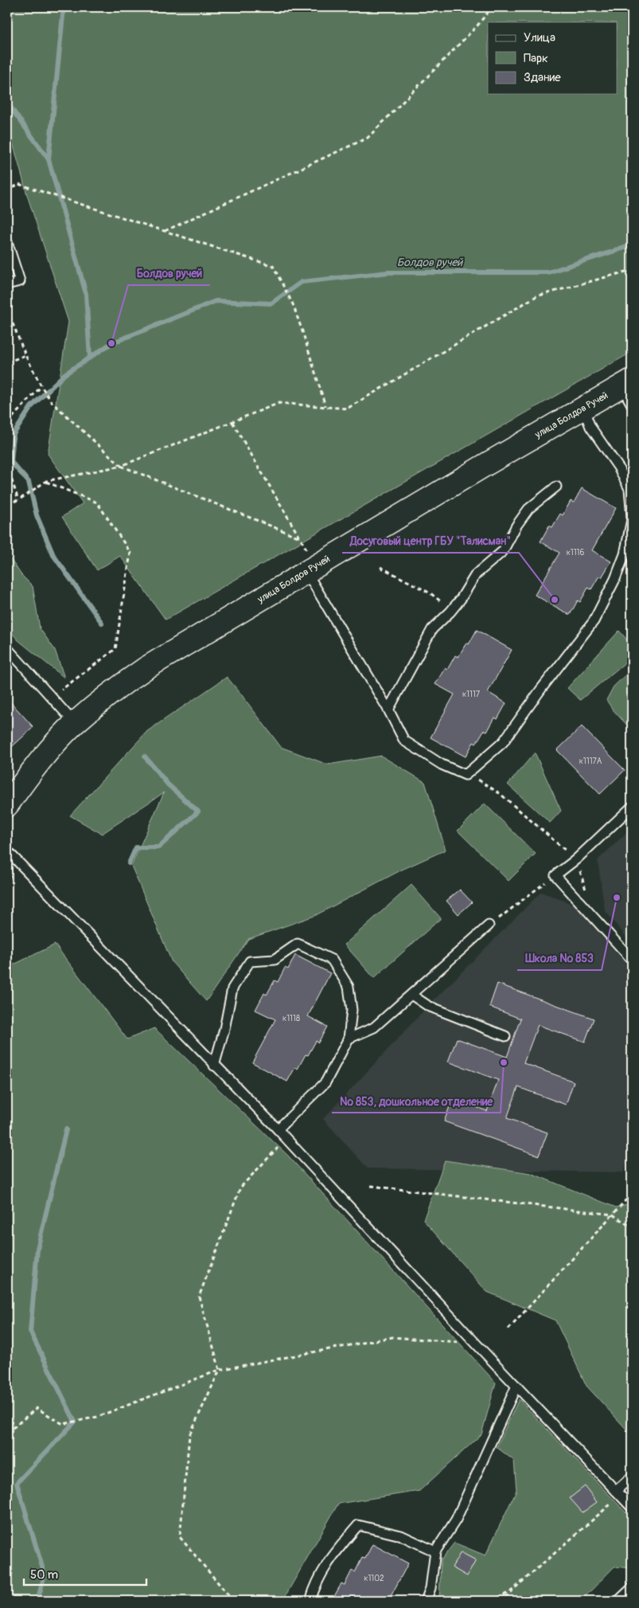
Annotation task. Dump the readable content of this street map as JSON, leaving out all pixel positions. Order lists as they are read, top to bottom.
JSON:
{
  "streets": {
    "street": ["улица Болдов Ручей"]
  },
  "water": ["Болдов ручей"],
  "places": [
    "Болдов ручей",
    "Досуговый центр ГБУ \"Талисман\"",
    "Школа № 853",
    "№ 853, дошкольное отделение"
  ],
  "house_numbers": [
    "к1116",
    "к1117",
    "к1117А",
    "к1118",
    "к1102"
  ],
  "legend": ["Улица", "Парк", "Здание"],
  "scale_bar": "50 m"
}
